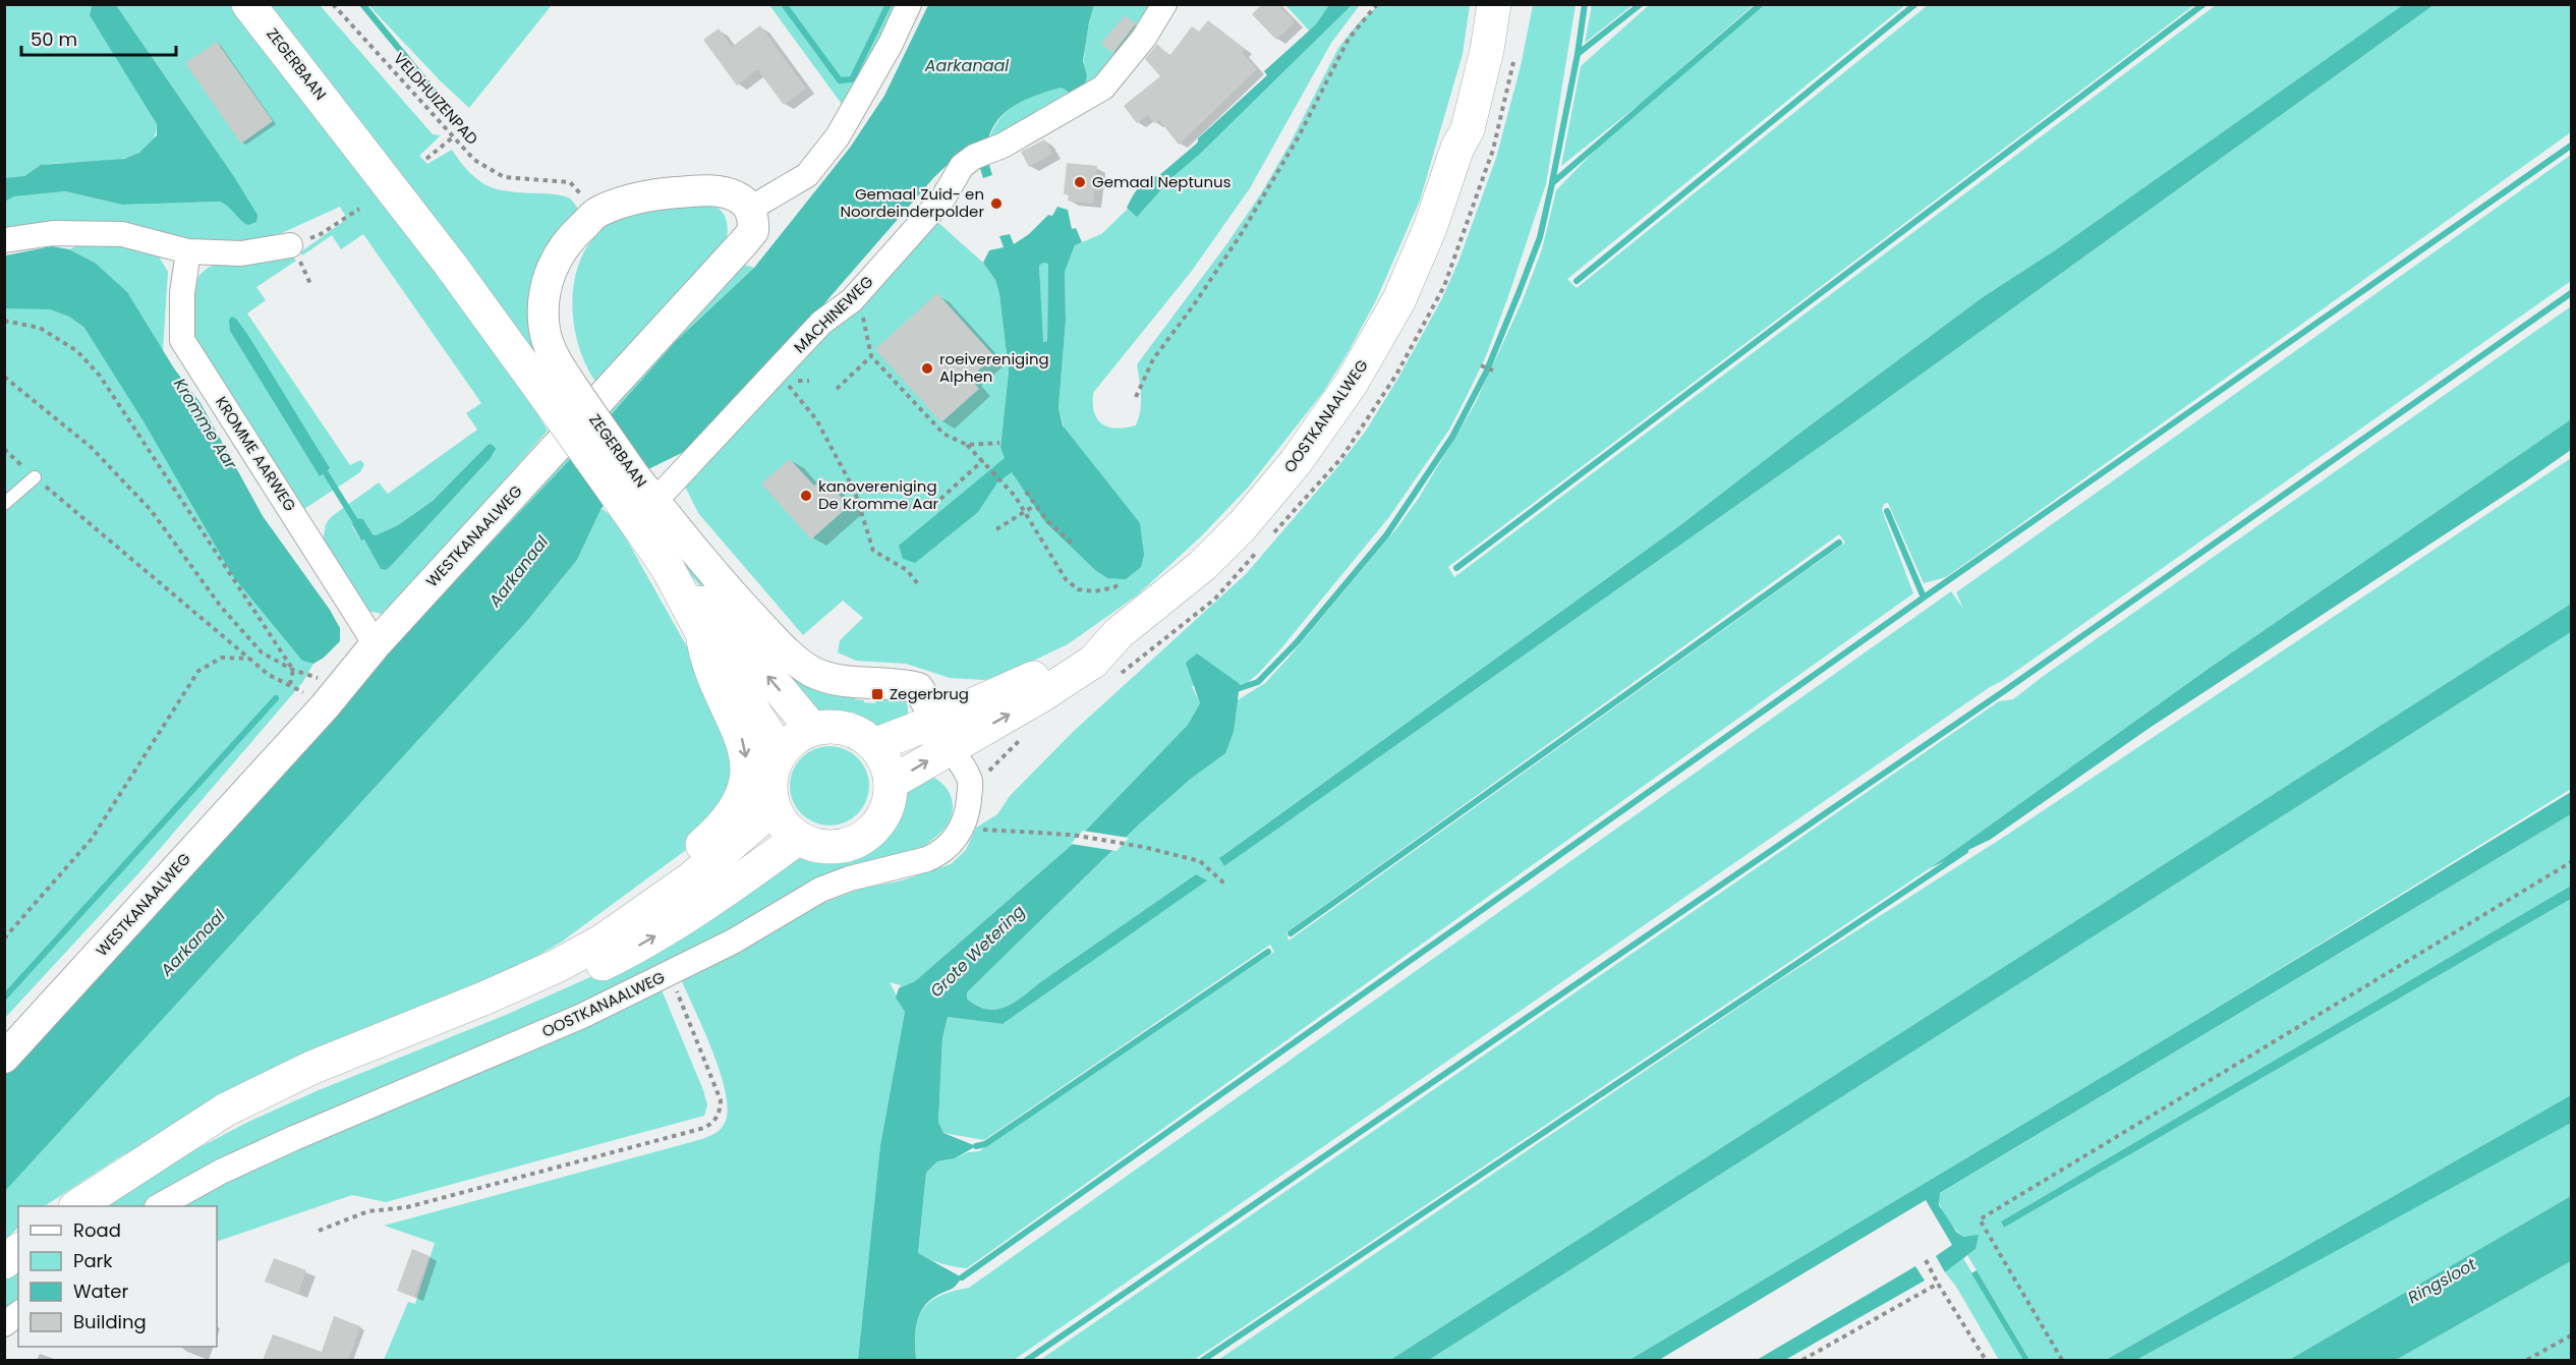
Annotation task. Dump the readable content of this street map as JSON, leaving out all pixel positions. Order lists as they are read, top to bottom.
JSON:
{
  "streets": {
    "main road": ["ZEGERBAAN", "OOSTKANAALWEG"],
    "street": ["MACHINEWEG", "KROMME AARWEG", "WESTKANAALWEG"],
    "path": ["VELDHUIZENPAD"]
  },
  "crossings": [
    ["ZEGERBAAN", "VELDHUIZENPAD"],
    ["ZEGERBAAN", "OOSTKANAALWEG"],
    ["ZEGERBAAN", "WESTKANAALWEG"],
    ["KROMME AARWEG", "WESTKANAALWEG"]
  ],
  "water": [
    "Aarkanaal",
    "Kromme Aar",
    "Grote Wetering",
    "Ringsloot"
  ],
  "places": {
    "other": [
      "Gemaal Neptunus",
      "Gemaal Zuid- en Noordeinderpolder",
      "roeivereniging Alphen",
      "kanovereniging De Kromme Aar"
    ],
    "transit": ["Zegerbrug"]
  },
  "legend": [
    "Road",
    "Park",
    "Water",
    "Building"
  ],
  "scale_bar": "50 m"
}
